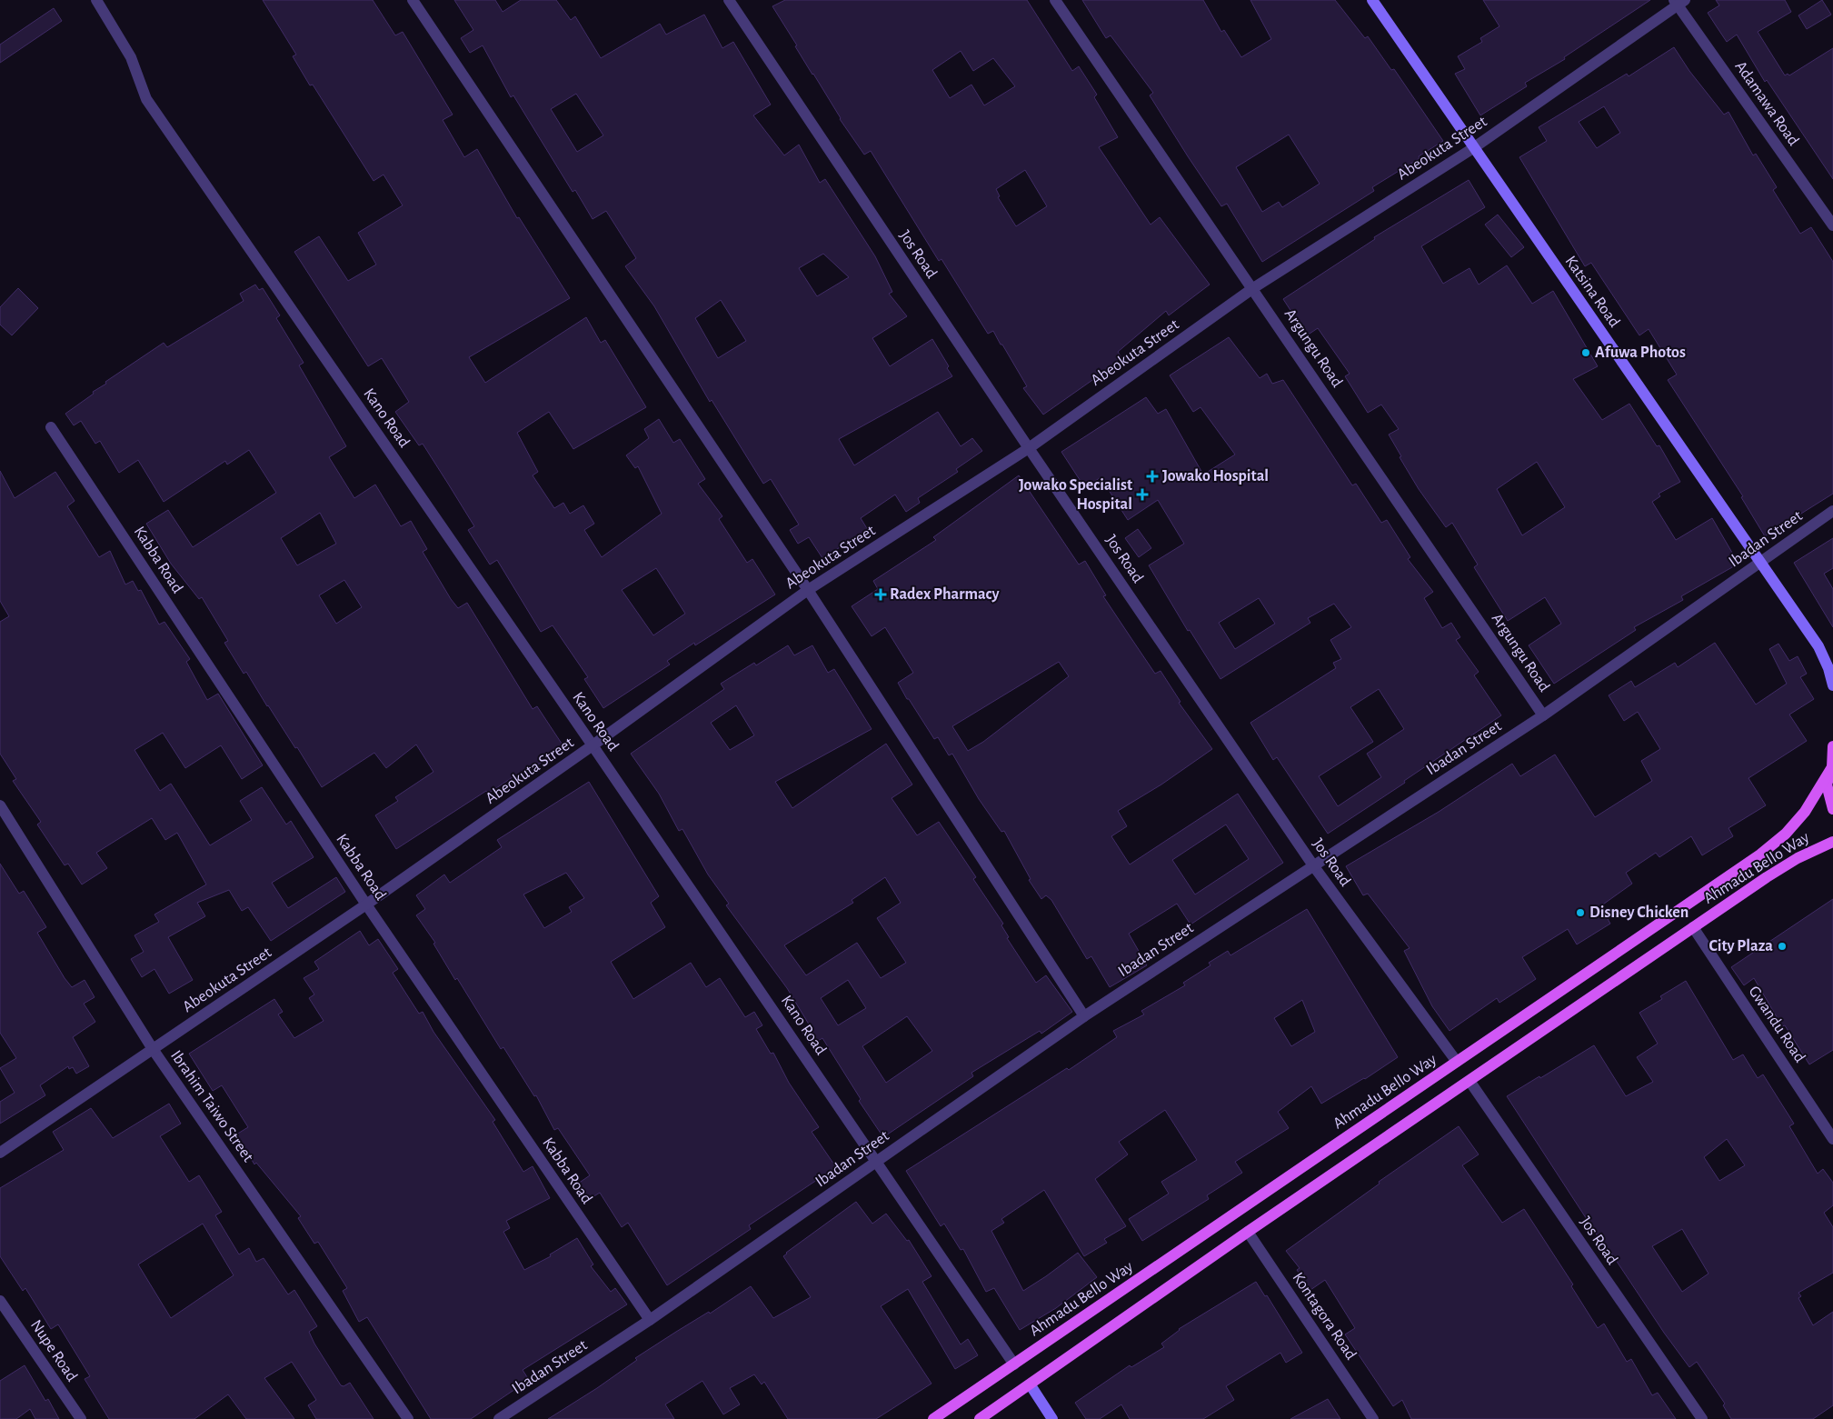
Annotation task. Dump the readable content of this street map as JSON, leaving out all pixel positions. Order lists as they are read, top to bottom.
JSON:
{
  "streets": {
    "main road": ["Ahmadu Bello Way"],
    "street": [
      "Adamawa Road",
      "Abeokuta Street",
      "Jos Road",
      "Katsina Road",
      "Argungu Road",
      "Kano Road",
      "Ibadan Street",
      "Kabba Road",
      "Gwandu Road",
      "Ibrahim Taiwo Street",
      "Kontagora Road",
      "Nupe Road"
    ]
  },
  "crossings": [
    ["Adamawa Road", "Abeokuta Street"],
    ["Abeokuta Street", "Jos Road"],
    ["Abeokuta Street", "Katsina Road"],
    ["Abeokuta Street", "Argungu Road"],
    ["Abeokuta Street", "Kano Road"],
    ["Abeokuta Street", "Kabba Road"],
    ["Abeokuta Street", "Ibrahim Taiwo Street"],
    ["Jos Road", "Ibadan Street"],
    ["Jos Road", "Ahmadu Bello Way"],
    ["Katsina Road", "Ibadan Street"],
    ["Argungu Road", "Ibadan Street"],
    ["Kano Road", "Ibadan Street"],
    ["Kano Road", "Ahmadu Bello Way"],
    ["Ibadan Street", "Kabba Road"],
    ["Ahmadu Bello Way", "Gwandu Road"],
    ["Ahmadu Bello Way", "Kontagora Road"]
  ],
  "places": {
    "other": ["Afuwa Photos", "Disney Chicken", "City Plaza"],
    "health": ["Jowako Hospital", "Jowako Specialist Hospital", "Radex Pharmacy"]
  }
}
